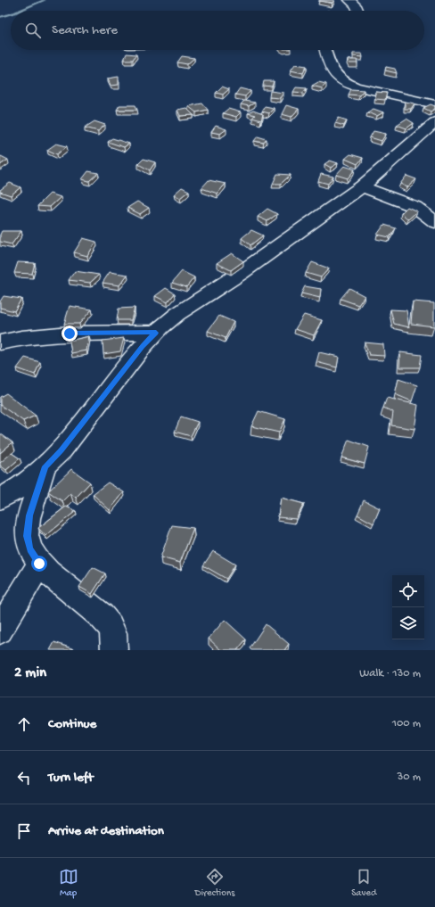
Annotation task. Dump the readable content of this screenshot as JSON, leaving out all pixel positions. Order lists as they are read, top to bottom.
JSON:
{
  "page": {
    "search": "Search here",
    "heading": ["2 min", "Walk · 130 m"],
    "list": [
      ["Continue", "100 m"],
      ["Turn left", "30 m"],
      "Arrive at destination"
    ],
    "nav": ["Map", "Directions", "Saved"]
  }
}
